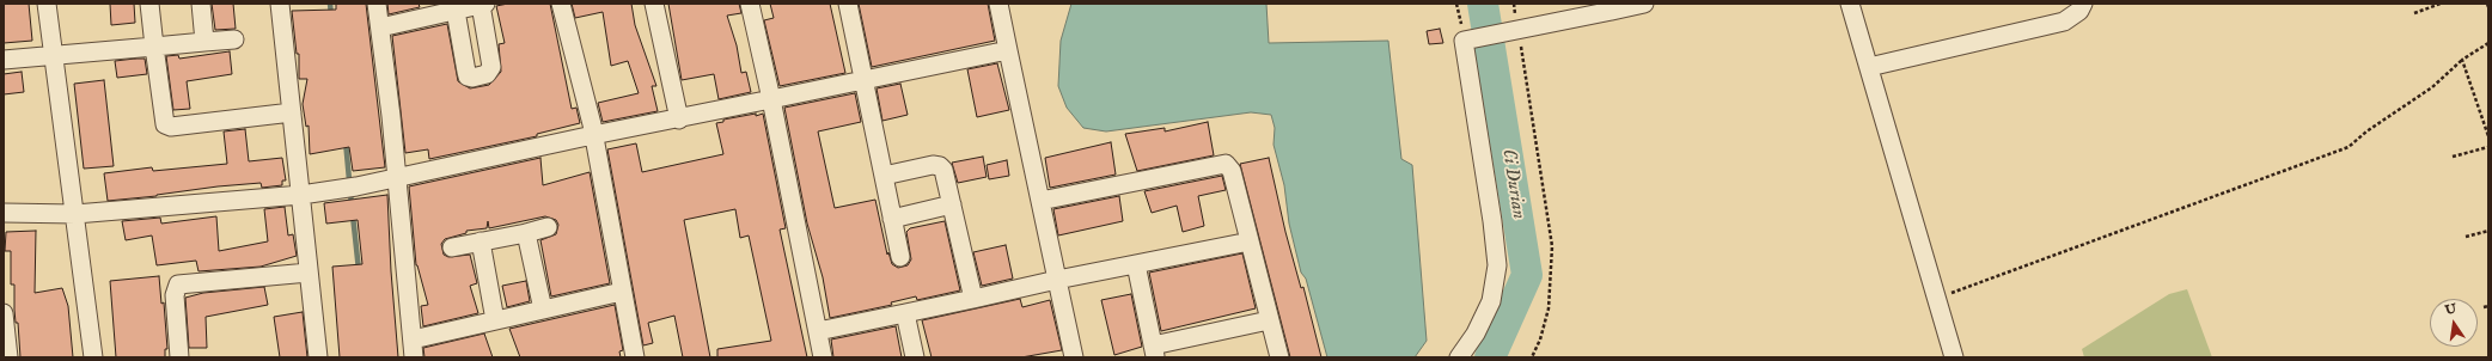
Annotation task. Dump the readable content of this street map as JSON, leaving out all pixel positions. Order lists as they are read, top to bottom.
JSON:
{
  "water": ["Ci Durian"],
  "north": "top"
}
